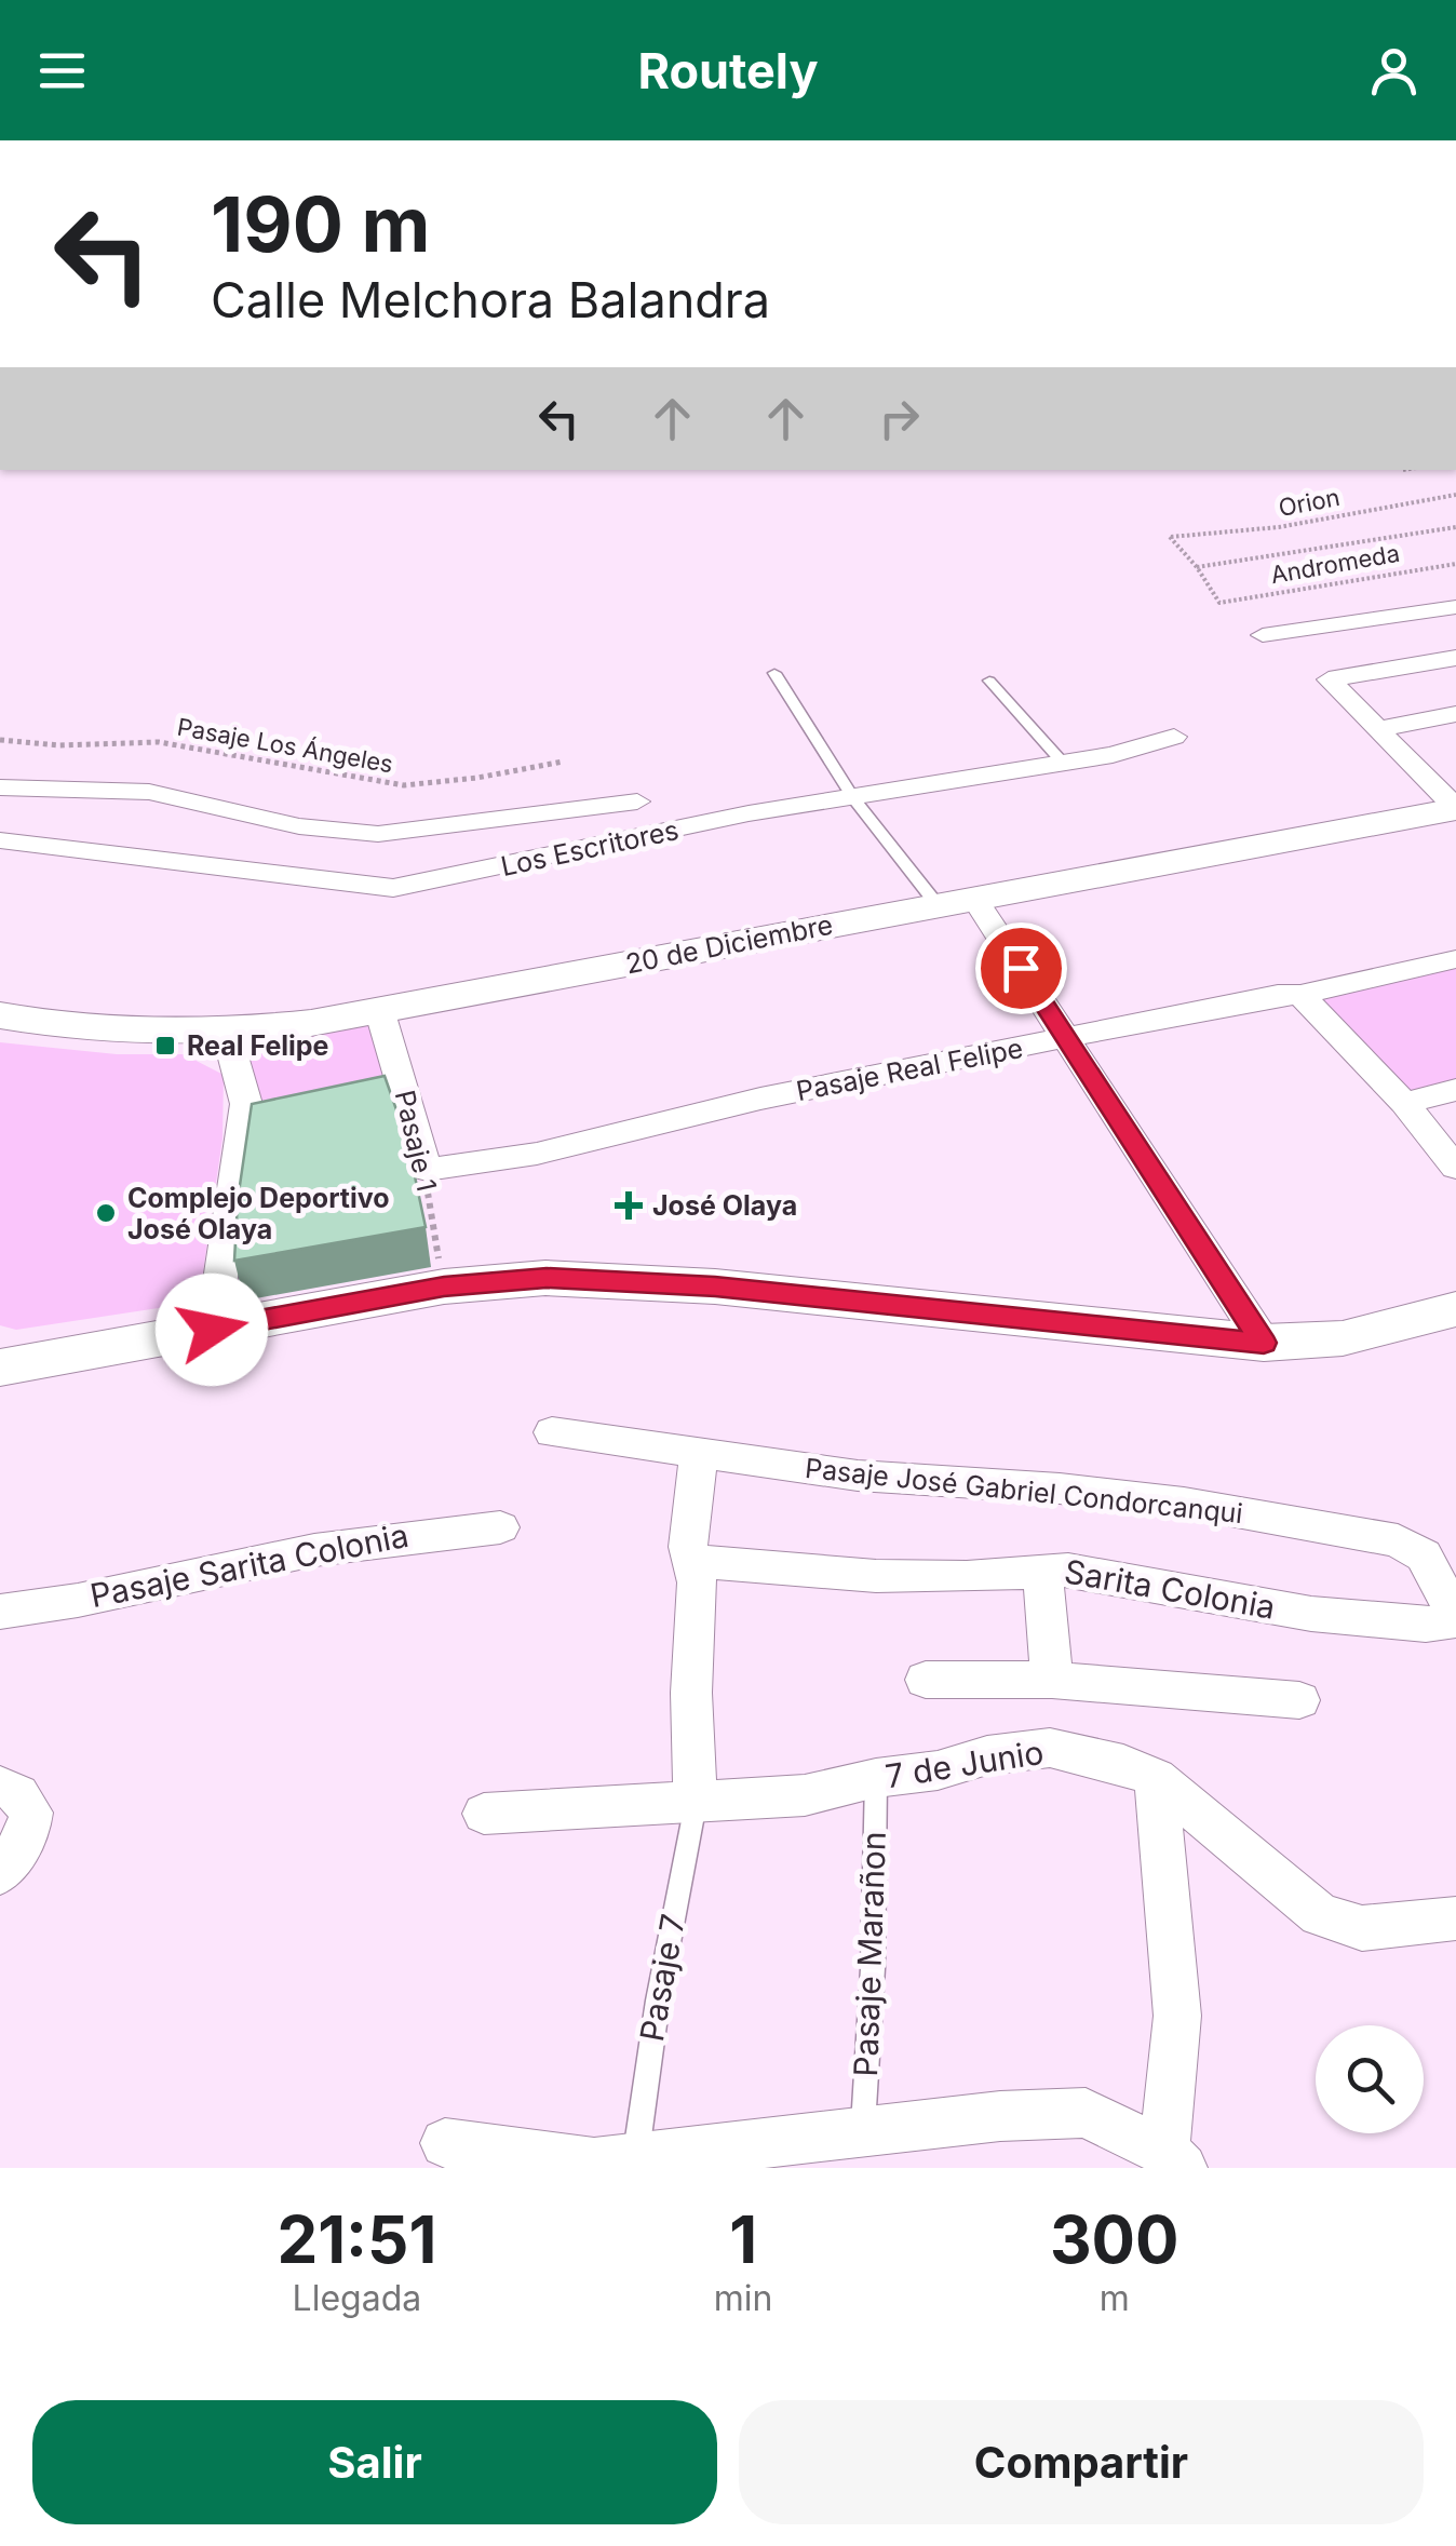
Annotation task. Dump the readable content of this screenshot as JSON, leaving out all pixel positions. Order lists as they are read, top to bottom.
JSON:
{
  "streets": {
    "street": [
      "Los Escritores",
      "20 de Diciembre",
      "Pasaje Real Felipe",
      "Pasaje 1",
      "Pasaje José Gabriel Condorcanqui",
      "Pasaje Sarita Colonia",
      "Sarita Colonia",
      "7 de Junio"
    ],
    "lane": ["Pasaje Marañon", "Pasaje 7"],
    "path": ["Orion", "Andromeda", "Pasaje Los Ángeles"]
  },
  "crossings": [
    ["Orion", "Andromeda"],
    ["20 de Diciembre", "Pasaje 1"],
    ["Pasaje Real Felipe", "Pasaje 1"],
    ["Pasaje José Gabriel Condorcanqui", "Sarita Colonia"],
    ["7 de Junio", "Pasaje Marañon"],
    ["7 de Junio", "Pasaje 7"]
  ],
  "places": {
    "transit": ["Real Felipe"],
    "health": ["José Olaya"],
    "other": ["Complejo Deportivo José Olaya"]
  },
  "page": {
    "header": "Routely",
    "turn": ["190 m", "Calle Melchora Balandra"],
    "eta": [
      "21:51",
      "Llegada",
      "1",
      "min",
      "300",
      "m"
    ],
    "buttons": ["Salir", "Compartir"]
  }
}
